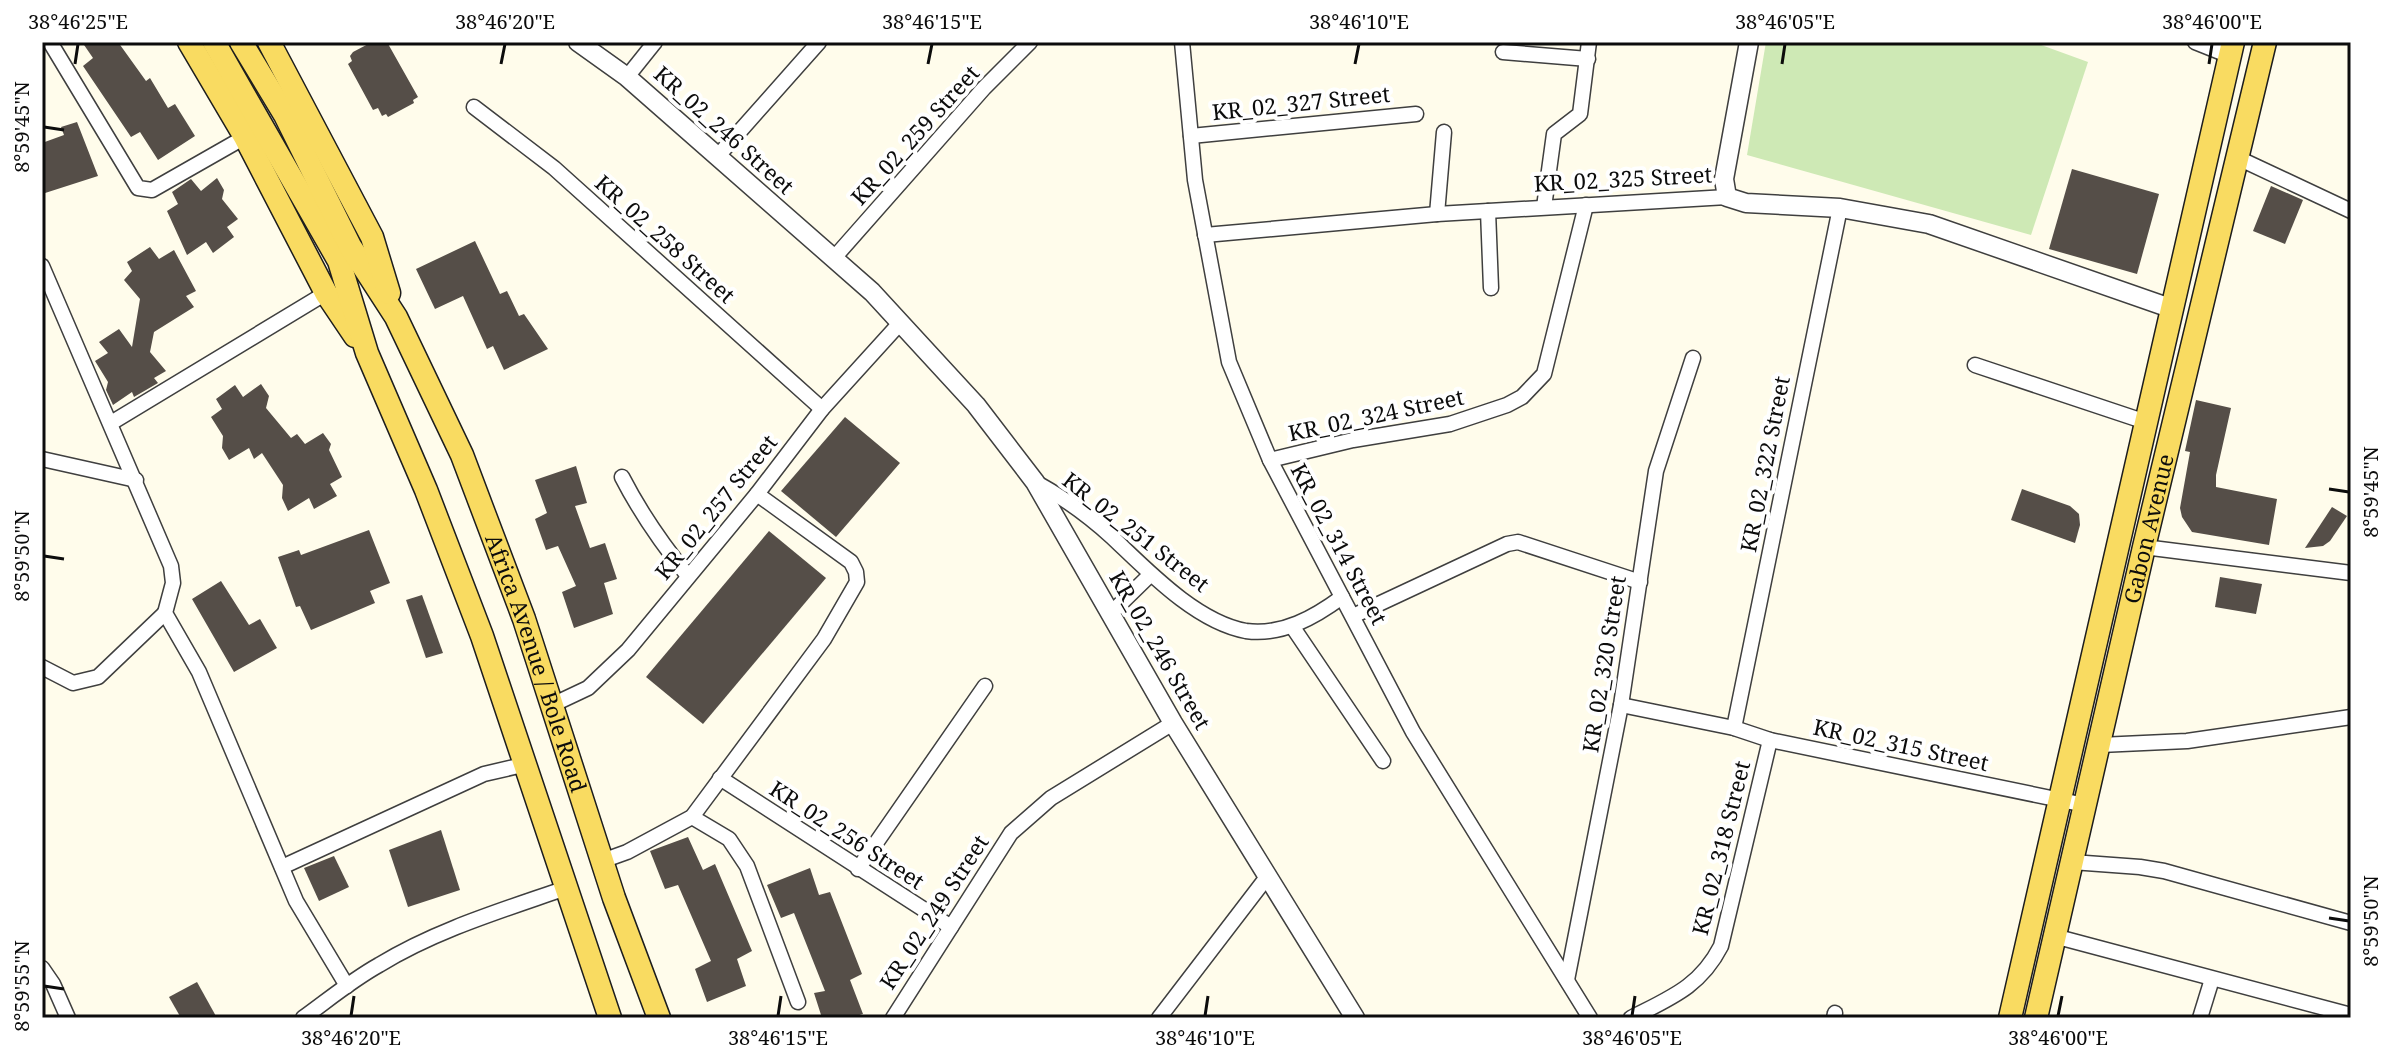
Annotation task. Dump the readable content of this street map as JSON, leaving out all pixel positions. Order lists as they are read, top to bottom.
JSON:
{
  "streets": {
    "main road": ["Gabon Avenue", "Africa Avenue / Bole Road"],
    "street": [
      "KR_02_327 Street",
      "KR_02_246 Street",
      "KR_02_259 Street",
      "KR_02_325 Street",
      "KR_02_258 Street",
      "KR_02_324 Street",
      "KR_02_322 Street",
      "KR_02_257 Street",
      "KR_02_251 Street",
      "KR_02_314 Street",
      "KR_02_320 Street",
      "KR_02_315 Street",
      "KR_02_256 Street",
      "KR_02_318 Street",
      "KR_02_249 Street"
    ]
  },
  "crossings": [
    ["KR_02_327 Street", "KR_02_314 Street"],
    ["KR_02_246 Street", "KR_02_259 Street"],
    ["KR_02_246 Street", "KR_02_257 Street"],
    ["KR_02_246 Street", "KR_02_251 Street"],
    ["KR_02_246 Street", "KR_02_249 Street"],
    ["KR_02_325 Street", "KR_02_324 Street"],
    ["KR_02_325 Street", "KR_02_322 Street"],
    ["KR_02_325 Street", "Gabon Avenue"],
    ["KR_02_325 Street", "KR_02_314 Street"],
    ["KR_02_258 Street", "KR_02_257 Street"],
    ["KR_02_324 Street", "KR_02_314 Street"],
    ["KR_02_322 Street", "KR_02_315 Street"],
    ["KR_02_257 Street", "Africa Avenue / Bole Road"],
    ["Gabon Avenue", "KR_02_315 Street"],
    ["KR_02_251 Street", "KR_02_314 Street"],
    ["KR_02_314 Street", "KR_02_320 Street"],
    ["KR_02_320 Street", "KR_02_315 Street"],
    ["KR_02_315 Street", "KR_02_318 Street"],
    ["KR_02_256 Street", "KR_02_249 Street"]
  ],
  "coordinates": [
    "38°46'25\"E",
    "38°46'20\"E",
    "38°46'15\"E",
    "38°46'10\"E",
    "38°46'05\"E",
    "38°46'00\"E",
    "8°59'45\"N",
    "8°59'50\"N",
    "8°59'55\"N"
  ]
}
